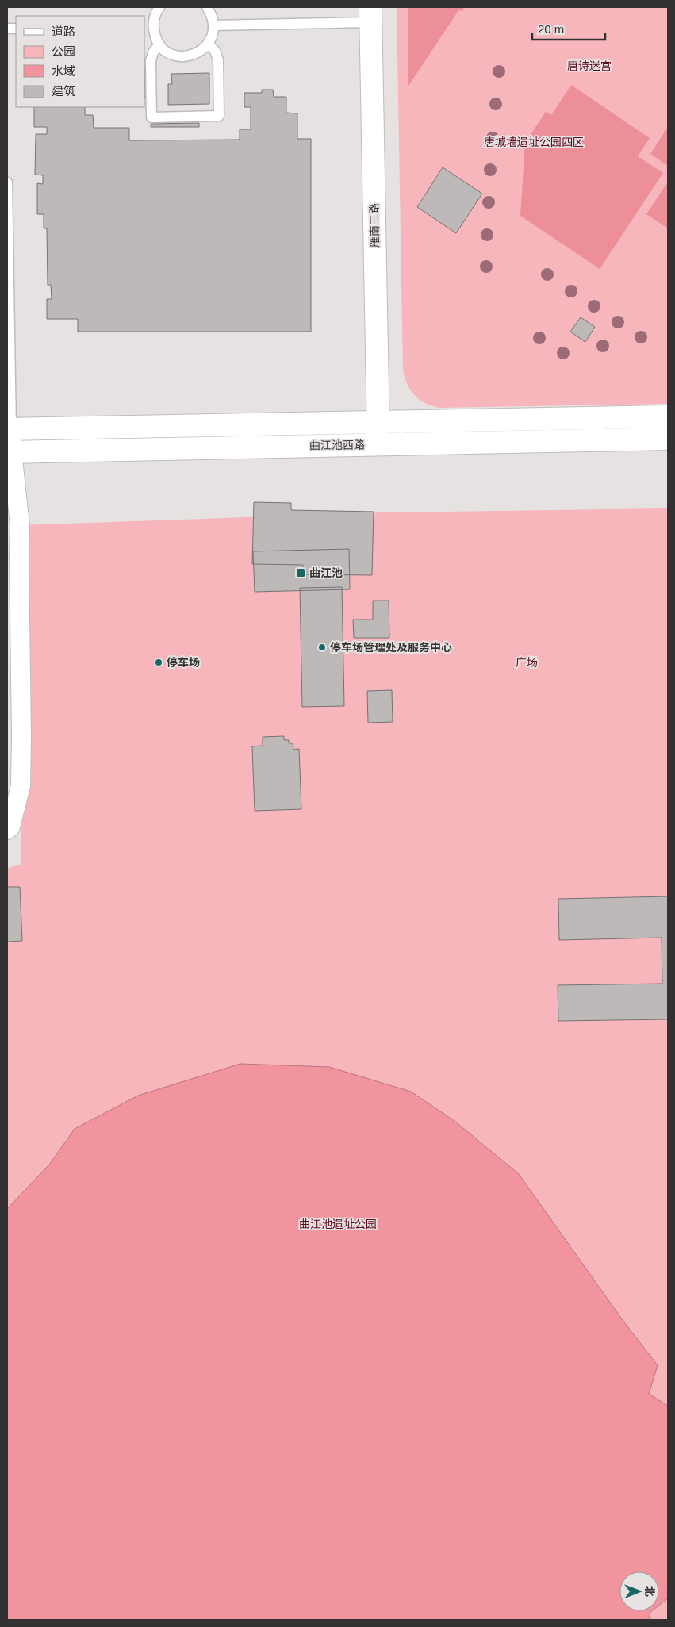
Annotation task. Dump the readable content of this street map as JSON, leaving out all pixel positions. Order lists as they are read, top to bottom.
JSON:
{
  "streets": {
    "street": ["雁南三路", "曲江池西路"]
  },
  "crossings": [
    ["雁南三路", "曲江池西路"]
  ],
  "parks": [
    "唐诗迷宫",
    "唐城墙遗址公园四区",
    "广场",
    "曲江池遗址公园"
  ],
  "places": {
    "transit": ["曲江池"],
    "other": ["停车场管理处及服务中心", "停车场"]
  },
  "legend": [
    "道路",
    "公园",
    "水域",
    "建筑"
  ],
  "scale_bar": "20 m",
  "north": "right"
}
